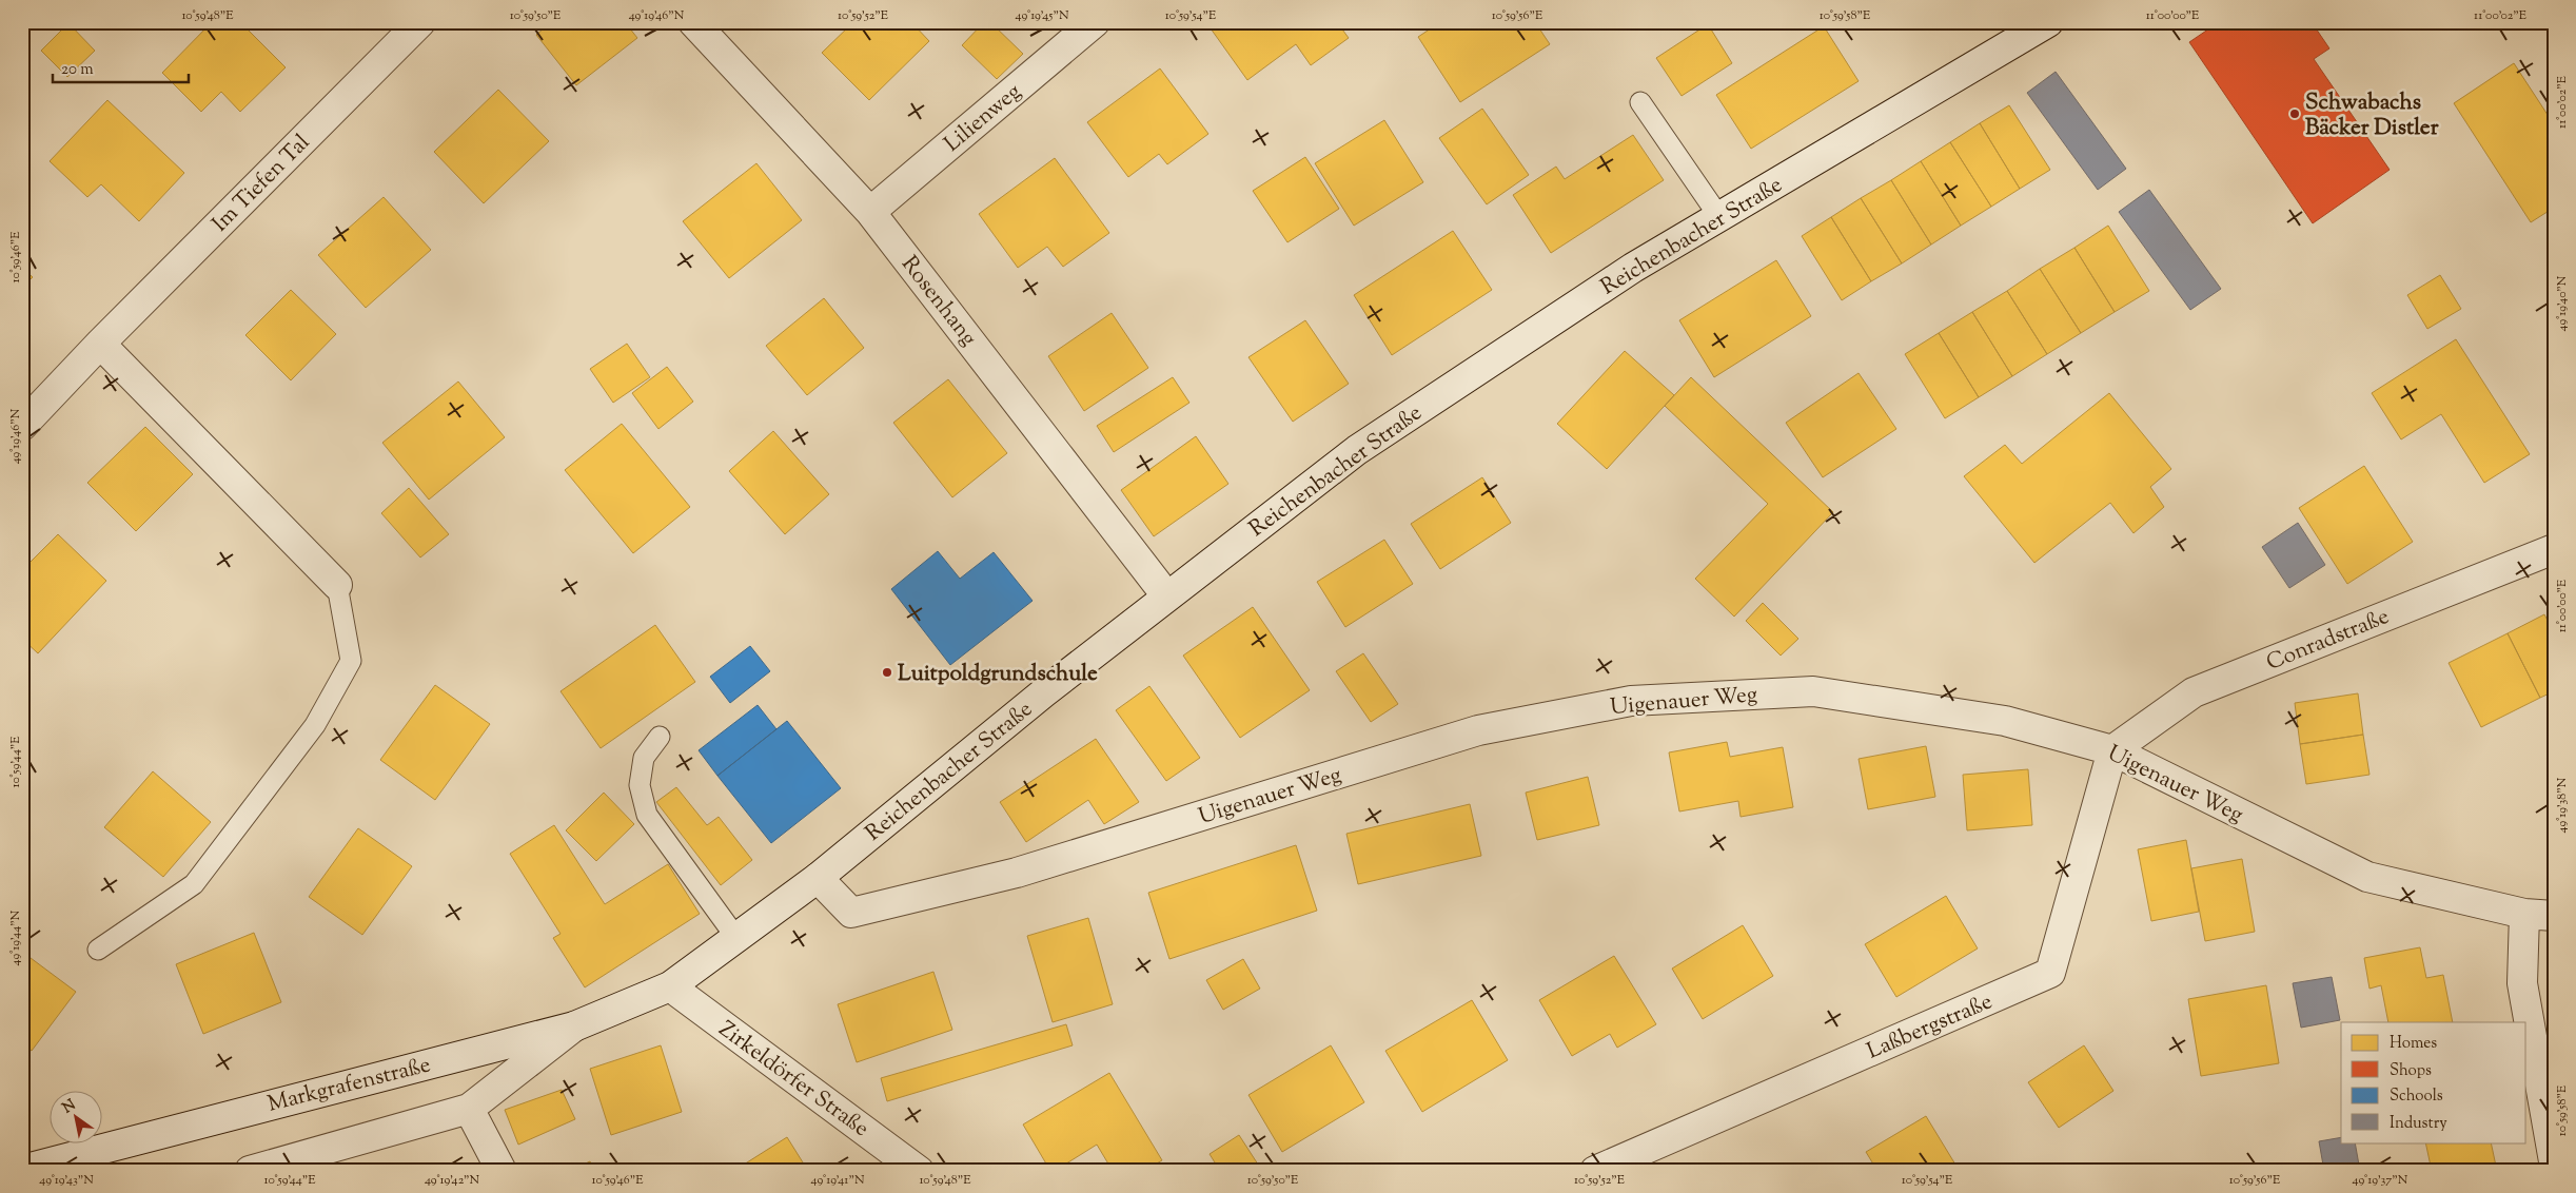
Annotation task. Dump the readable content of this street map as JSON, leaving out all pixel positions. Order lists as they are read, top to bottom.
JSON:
{
  "streets": {
    "street": [
      "Lilienweg",
      "Im Tiefen Tal",
      "Reichenbacher Straße",
      "Rosenhang",
      "Conradstraße",
      "Uigenauer Weg",
      "Laßbergstraße",
      "Zirkeldörfer Straße",
      "Markgrafenstraße"
    ]
  },
  "crossings": [
    ["Lilienweg", "Rosenhang"],
    ["Reichenbacher Straße", "Rosenhang"],
    ["Reichenbacher Straße", "Uigenauer Weg"],
    ["Reichenbacher Straße", "Zirkeldörfer Straße"],
    ["Reichenbacher Straße", "Markgrafenstraße"],
    ["Conradstraße", "Uigenauer Weg"],
    ["Conradstraße", "Laßbergstraße"],
    ["Uigenauer Weg", "Laßbergstraße"],
    ["Zirkeldörfer Straße", "Markgrafenstraße"]
  ],
  "places": ["Schwabachs Bäcker Distler", "Luitpoldgrundschule"],
  "legend": [
    "Homes",
    "Shops",
    "Schools",
    "Industry"
  ],
  "scale_bar": "20 m",
  "north": "top left",
  "coordinates": [
    "10°59'48\"E",
    "10°59'50\"E",
    "49°19'46\"N",
    "10°59'52\"E",
    "49°19'45\"N",
    "10°59'54\"E",
    "10°59'56\"E",
    "10°59'58\"E",
    "11°00'00\"E",
    "11°00'02\"E",
    "10°59'46\"E",
    "49°19'40\"N",
    "10°59'44\"E",
    "49°19'38\"N",
    "49°19'44\"N",
    "49°19'43\"N",
    "49°19'42\"N",
    "49°19'41\"N",
    "49°19'37\"N"
  ]
}
